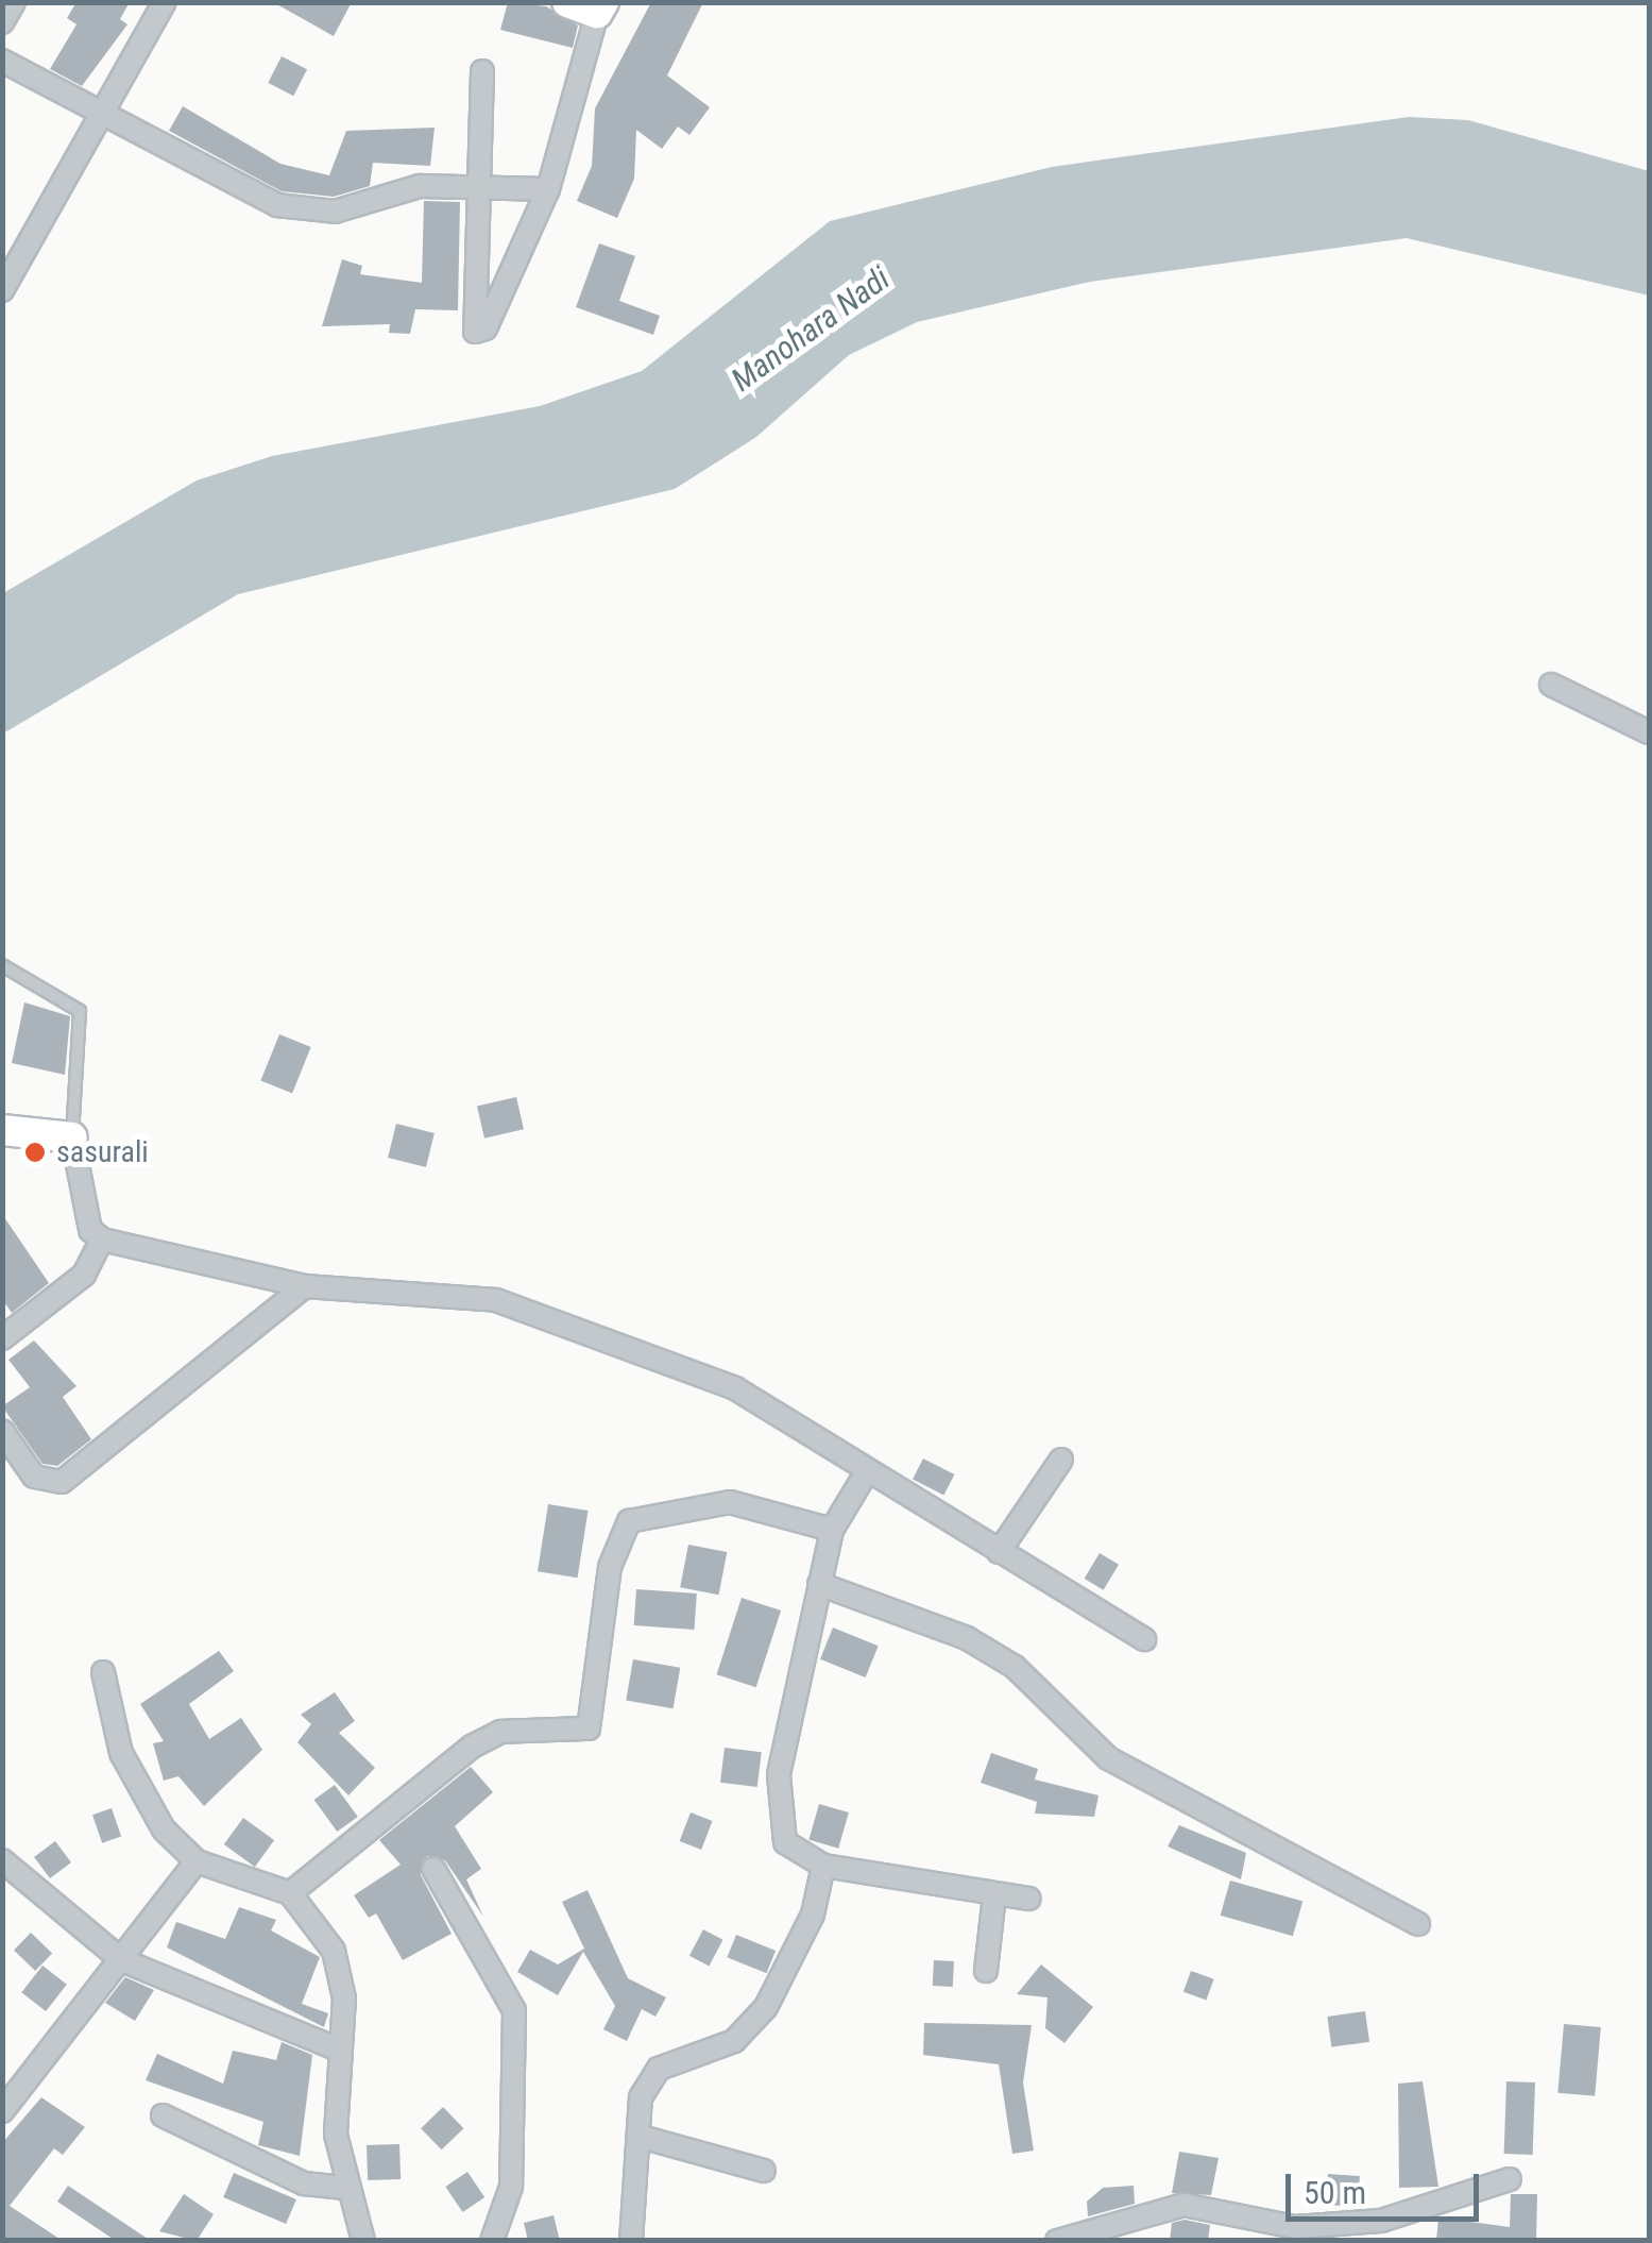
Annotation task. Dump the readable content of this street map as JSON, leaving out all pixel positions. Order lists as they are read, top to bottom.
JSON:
{
  "water": ["Manohara Nadi"],
  "places": ["sasurali"],
  "scale_bar": "50 m"
}
